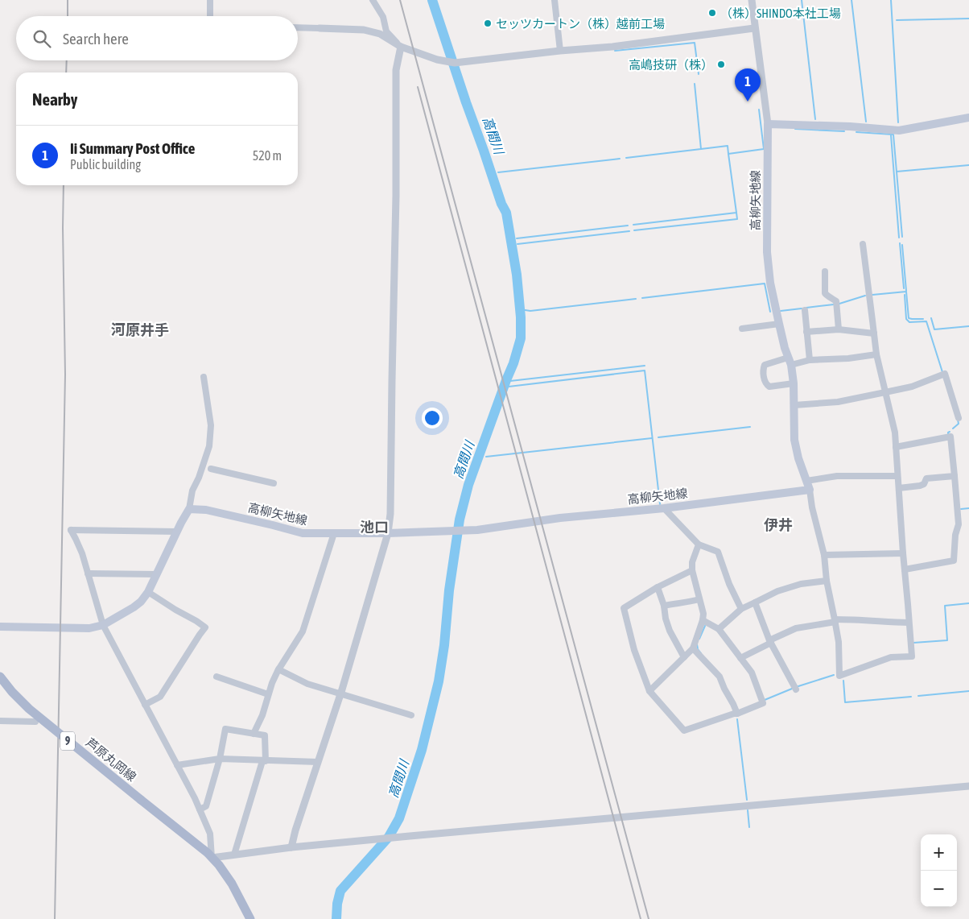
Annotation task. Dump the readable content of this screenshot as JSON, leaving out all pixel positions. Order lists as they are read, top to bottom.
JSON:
{
  "streets": {
    "main road": ["高柳矢地線", "9", "芦原丸岡線"]
  },
  "crossings": [
    ["9", "芦原丸岡線"]
  ],
  "districts": ["河原井手", "伊井", "池口"],
  "water": ["高間川"],
  "places": ["（株）SHINDO本社工場", "セッツカートン（株）越前工場", "高嶋技研（株）"],
  "page": {
    "search": "Search here",
    "pins": "1",
    "heading": "Nearby",
    "list": [
      {
        "mark": "1",
        "name": "Ii Summary Post Office",
        "note": "Public building",
        "value": "520 m"
      }
    ],
    "map_buttons": ["+", "−"]
  }
}
